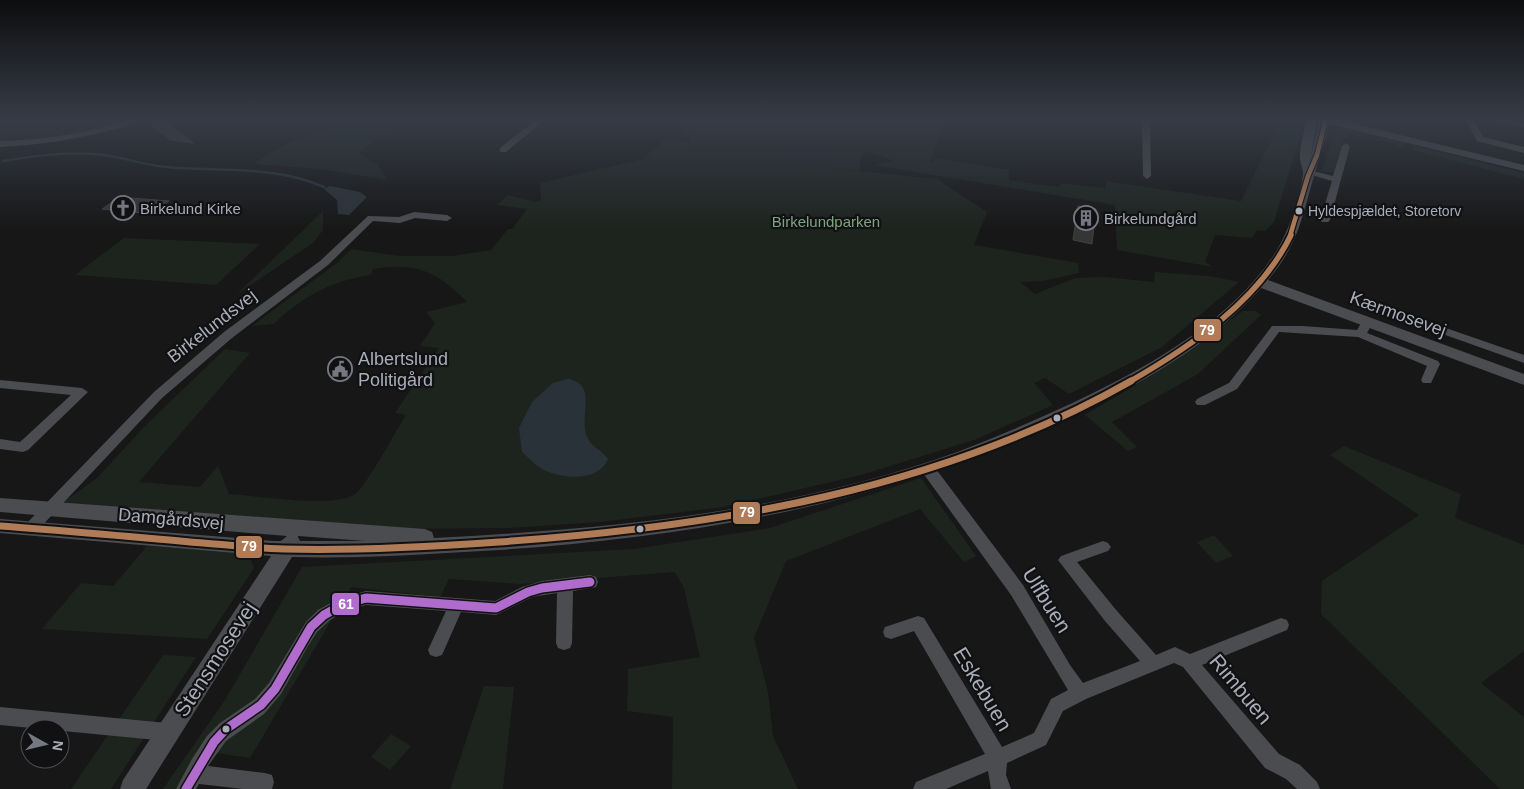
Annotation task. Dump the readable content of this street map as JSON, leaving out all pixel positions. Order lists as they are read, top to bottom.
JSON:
{
  "streets": {
    "street": [
      "Kærmosevej",
      "Birkelundsvej",
      "Damgårdsvej",
      "Ulfbuen",
      "Stensmosevej",
      "Eskebuen",
      "Rimbuen"
    ]
  },
  "crossings": [
    ["Kærmosevej", "Damgårdsvej"],
    ["Birkelundsvej", "Damgårdsvej"],
    ["Damgårdsvej", "Ulfbuen"],
    ["Damgårdsvej", "Stensmosevej"],
    ["Ulfbuen", "Eskebuen"]
  ],
  "parks": ["Birkelundparken"],
  "places": {
    "church": ["Birkelund Kirke"],
    "other": ["Hyldespjældet, Storetorv"],
    "building": ["Birkelundgård"],
    "public building": ["Albertslund Politigård"]
  },
  "lines": ["transit line 79", "transit line 61"],
  "north": "right"
}
